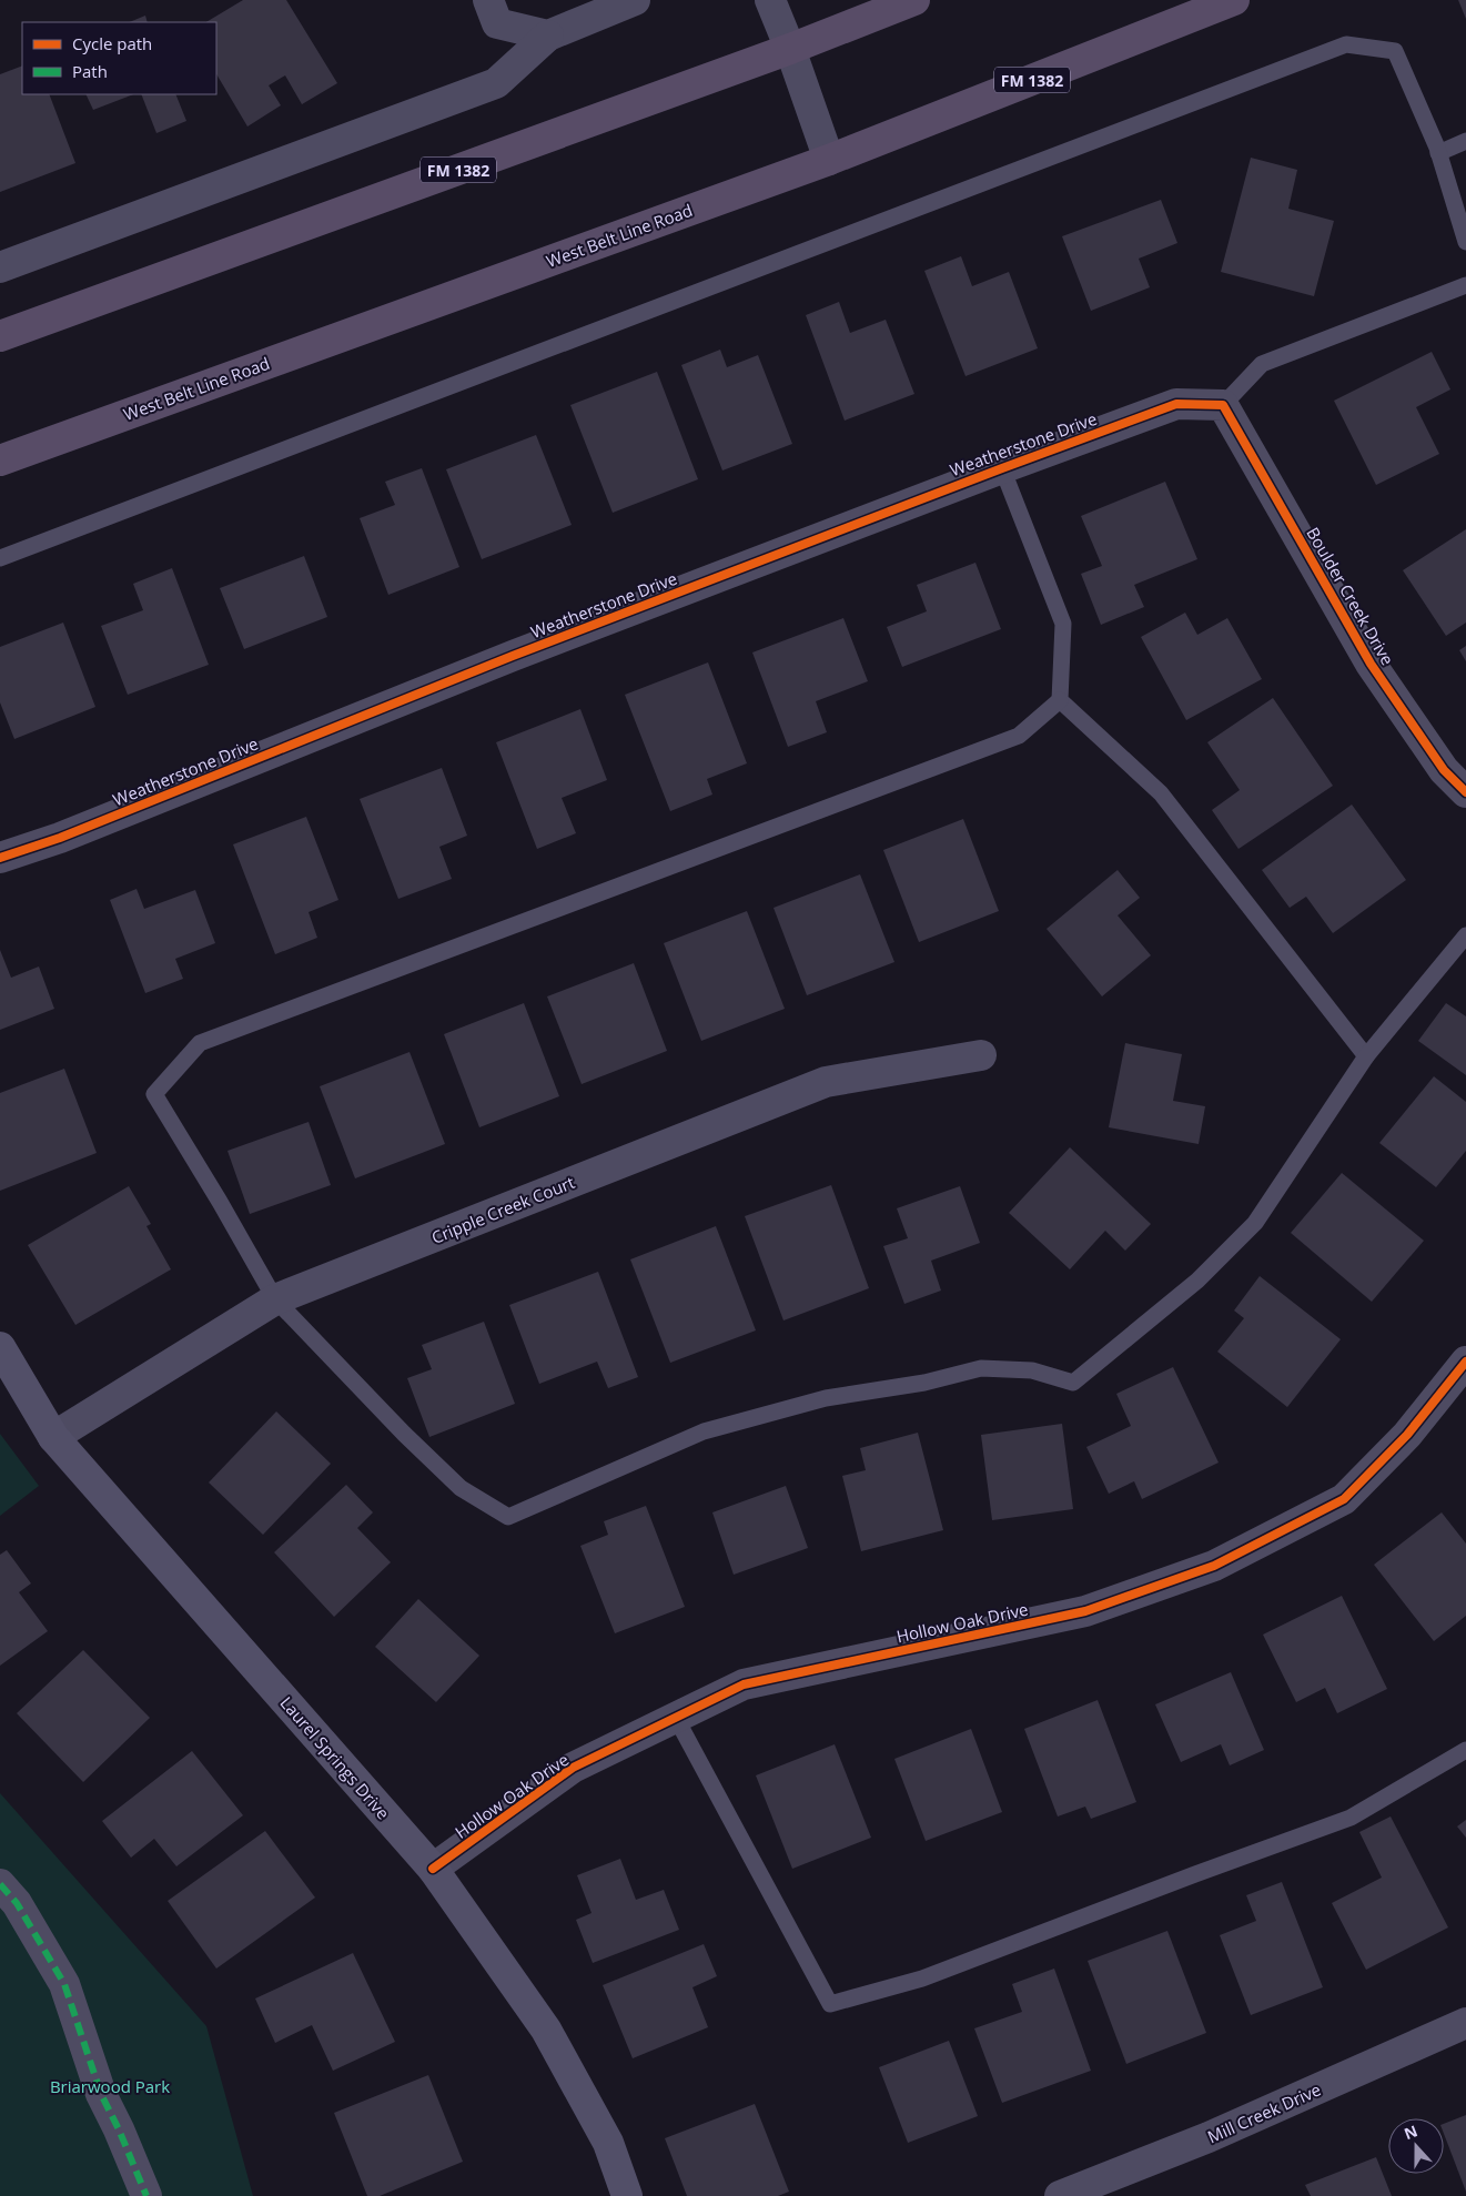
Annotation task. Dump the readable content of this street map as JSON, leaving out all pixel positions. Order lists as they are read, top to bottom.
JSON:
{
  "streets": {
    "main road": ["FM 1382", "West Belt Line Road"],
    "street": [
      "Weatherstone Drive",
      "Boulder Creek Drive",
      "Cripple Creek Court",
      "Hollow Oak Drive",
      "Laurel Springs Drive",
      "Mill Creek Drive"
    ]
  },
  "crossings": [
    ["Weatherstone Drive", "Boulder Creek Drive"],
    ["Cripple Creek Court", "Laurel Springs Drive"],
    ["Hollow Oak Drive", "Laurel Springs Drive"]
  ],
  "parks": ["Briarwood Park"],
  "legend": ["Cycle path", "Path"],
  "north": "top"
}
